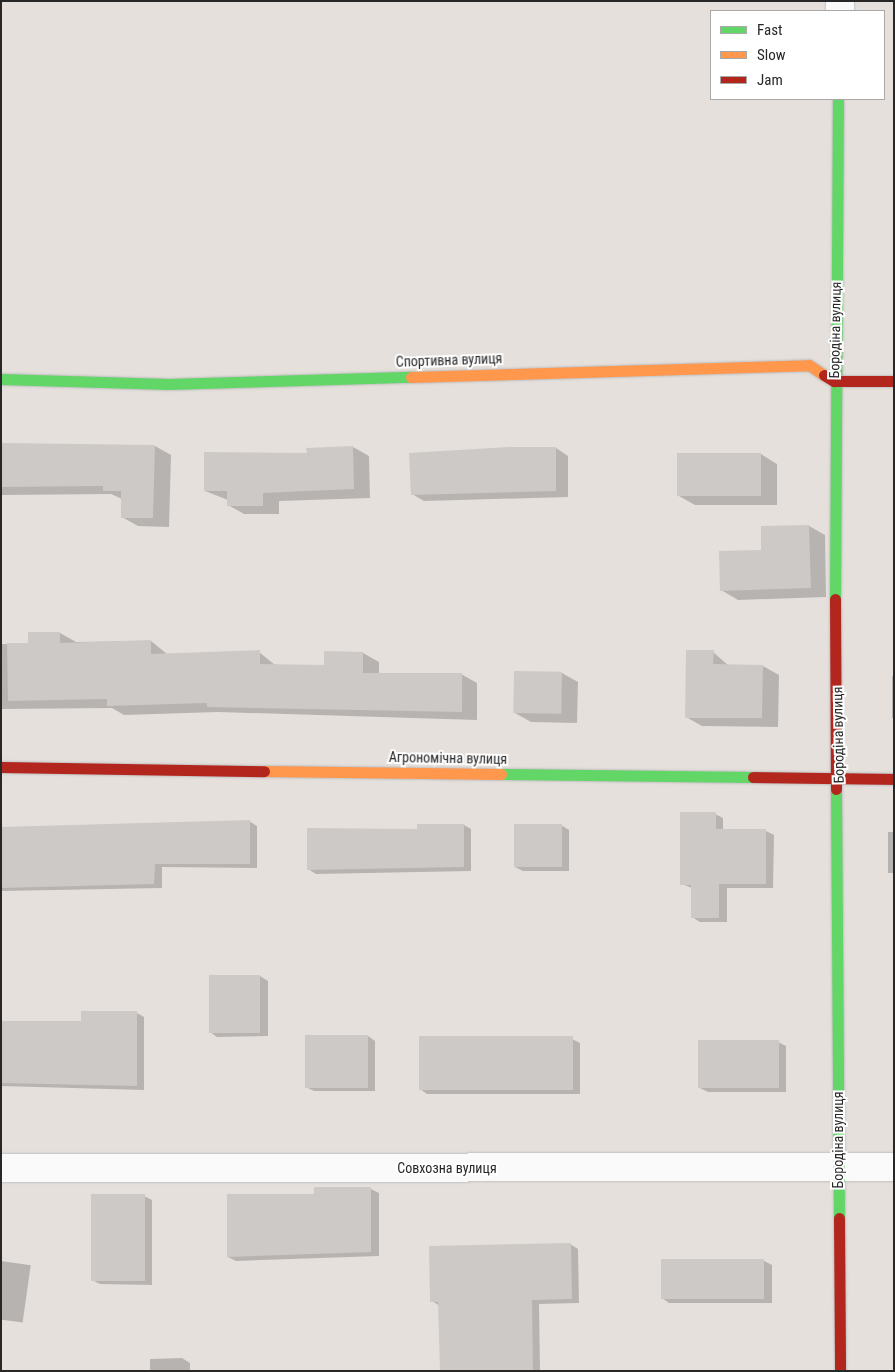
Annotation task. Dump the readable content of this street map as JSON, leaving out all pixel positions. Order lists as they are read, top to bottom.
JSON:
{
  "streets": {
    "street": [
      "Бородіна вулиця",
      "Спортивна вулиця",
      "Агрономічна вулиця",
      "Совхозна вулиця"
    ]
  },
  "crossings": [
    ["Бородіна вулиця", "Спортивна вулиця"],
    ["Бородіна вулиця", "Агрономічна вулиця"],
    ["Бородіна вулиця", "Совхозна вулиця"]
  ],
  "legend": ["Fast", "Slow", "Jam"]
}
